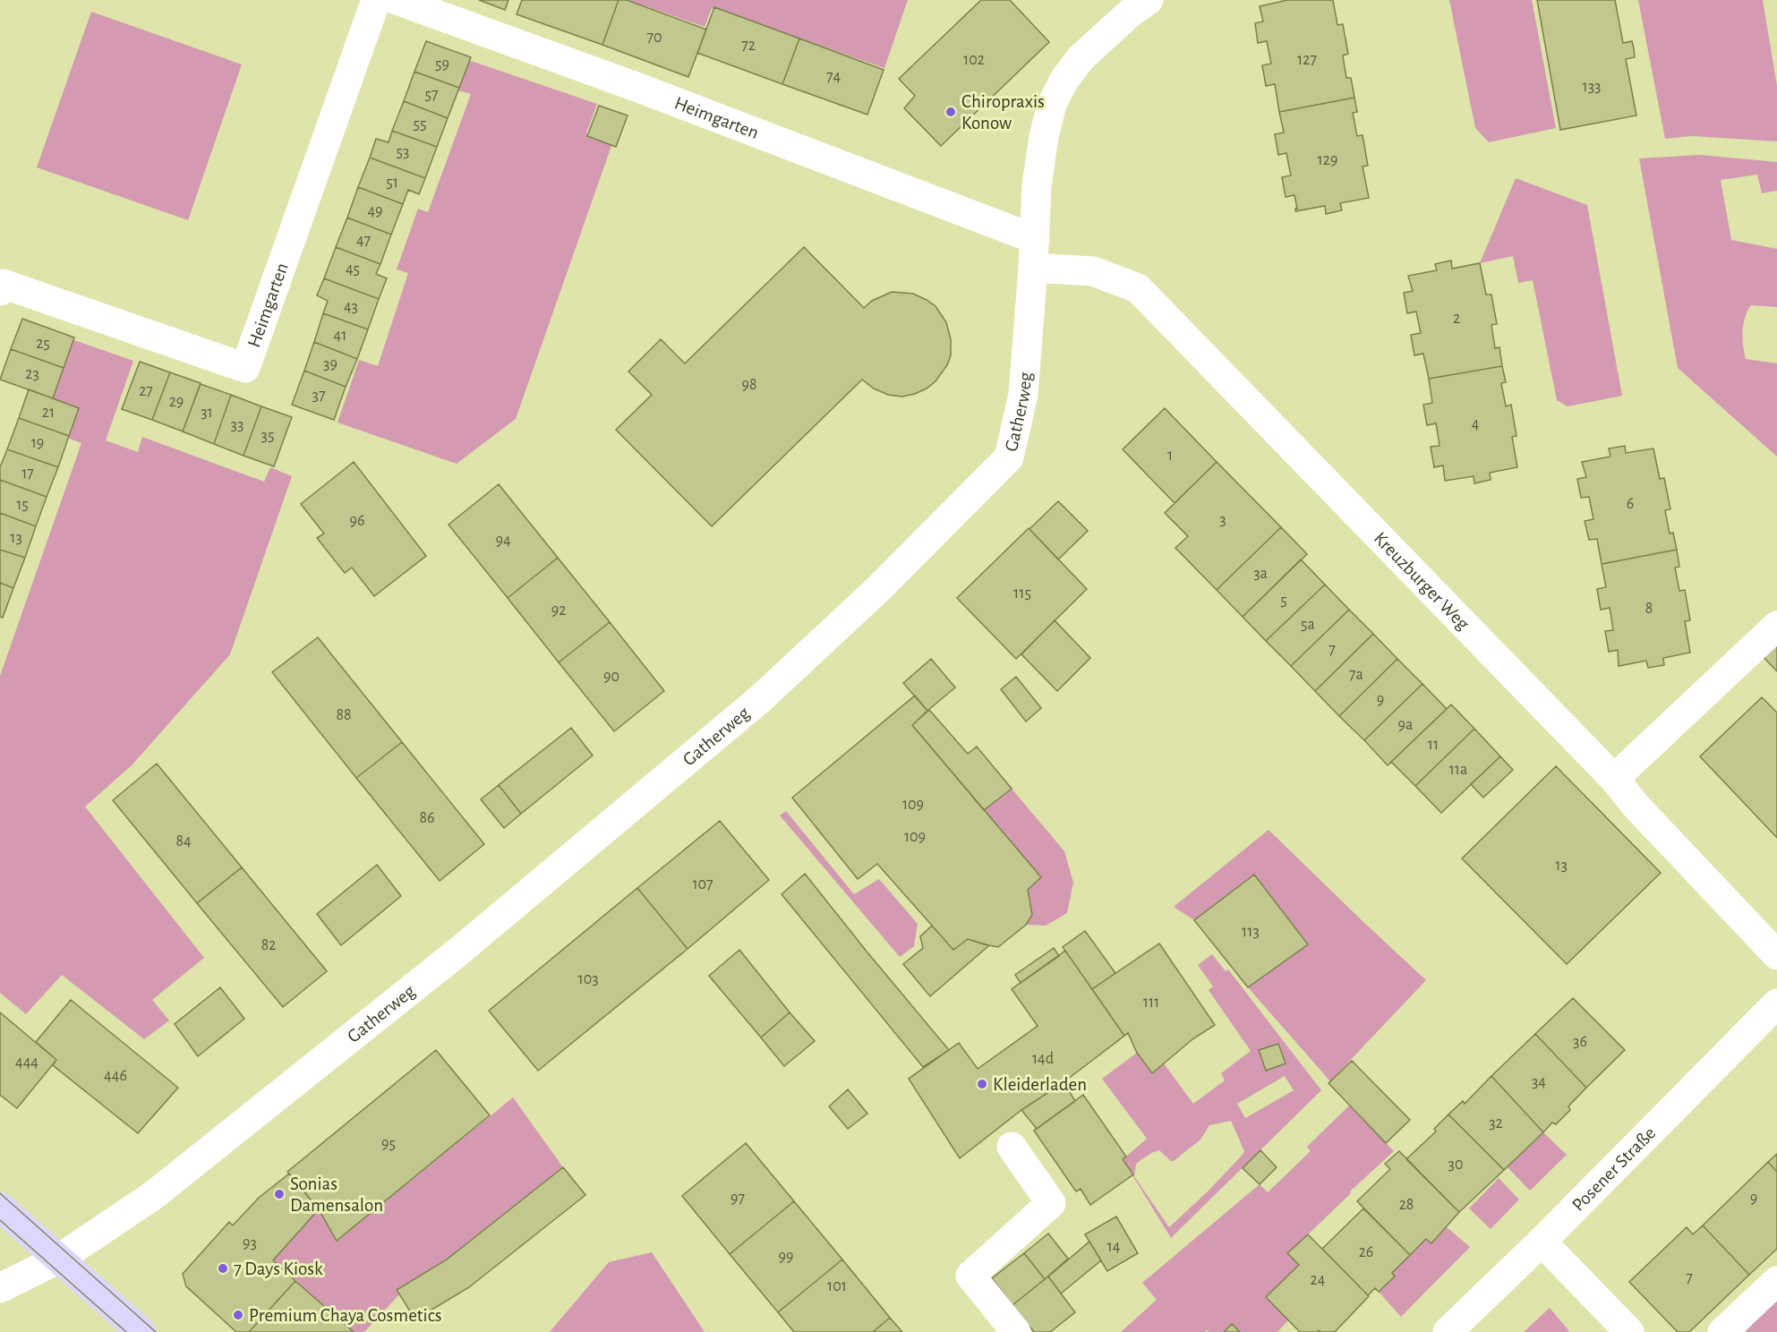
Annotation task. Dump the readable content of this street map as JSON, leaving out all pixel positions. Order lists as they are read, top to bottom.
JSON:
{
  "streets": {
    "street": [
      "Heimgarten",
      "Gatherweg",
      "Kreuzburger Weg",
      "Posener Straße"
    ]
  },
  "crossings": [
    ["Heimgarten", "Gatherweg"],
    ["Gatherweg", "Kreuzburger Weg"]
  ],
  "places": [
    "Chiropraxis Konow",
    "Kleiderladen",
    "Sonias Damensalon",
    "7 Days Kiosk",
    "Premium Chaya Cosmetics"
  ],
  "house_numbers": [
    "70",
    "72",
    "102",
    "127",
    "59",
    "74",
    "133",
    "57",
    "55",
    "53",
    "129",
    "51",
    "49",
    "47",
    "45",
    "43",
    "2",
    "41",
    "25",
    "39",
    "23",
    "98",
    "27",
    "37",
    "29",
    "21",
    "31",
    "4",
    "33",
    "35",
    "19",
    "1",
    "17",
    "6",
    "15",
    "3",
    "96",
    "13",
    "94",
    "3a",
    "115",
    "5",
    "8",
    "92",
    "5a",
    "7",
    "7a",
    "90",
    "9",
    "88",
    "9a",
    "11",
    "11a",
    "109",
    "86",
    "109",
    "84",
    "13",
    "107",
    "113",
    "82",
    "103",
    "111",
    "36",
    "14d",
    "444",
    "446",
    "34",
    "32",
    "95",
    "30",
    "97",
    "9",
    "28",
    "93",
    "14",
    "26",
    "99",
    "7",
    "24",
    "101"
  ]
}
